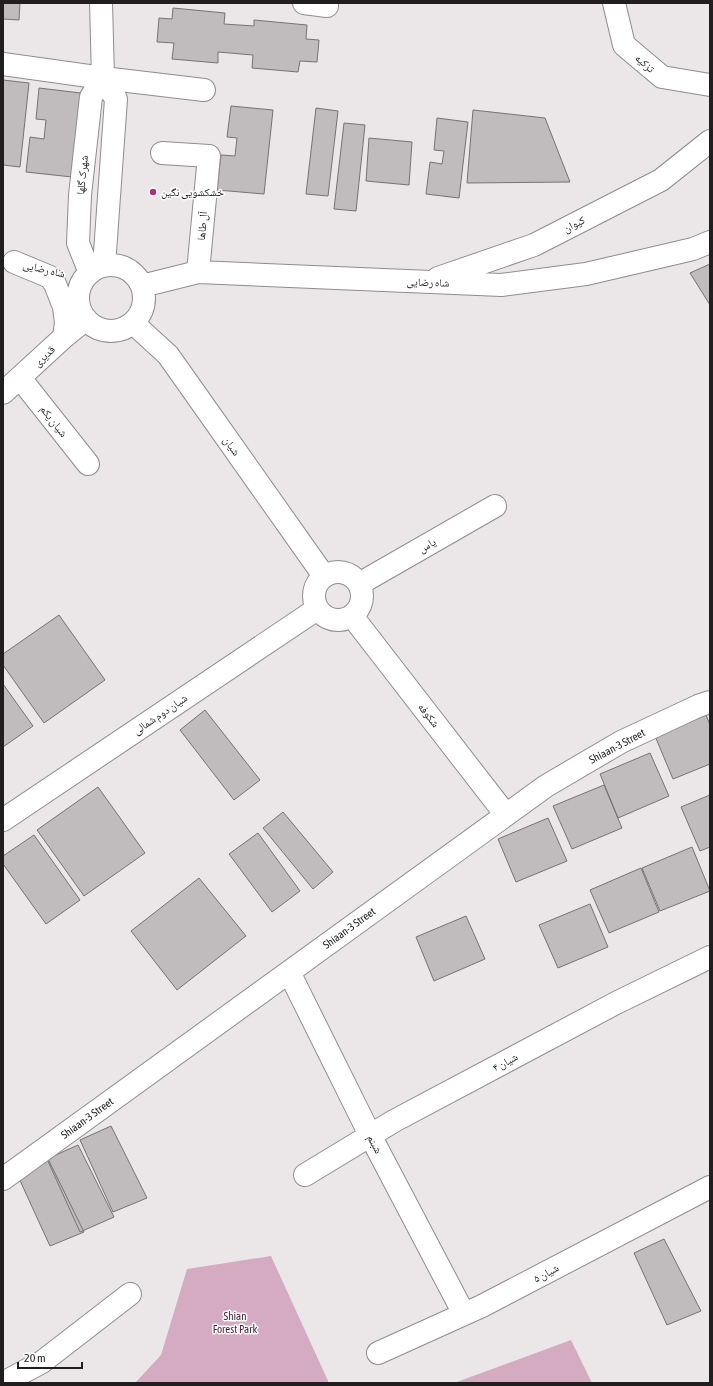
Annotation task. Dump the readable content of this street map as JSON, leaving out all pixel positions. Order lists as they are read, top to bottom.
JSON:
{
  "streets": {
    "street": [
      "تزکیه",
      "شهرک گلها",
      "کیوان",
      "آل طاها",
      "شاه رضایی",
      "قدیری",
      "شیان یکم",
      "شیان",
      "یاس",
      "شیان دوم شمالی",
      "شکوفه",
      "Shiaan-3 Street",
      "شیان ۴",
      "شبنم",
      "شیان ۵"
    ]
  },
  "crossings": [
    ["شهرک گلها", "شاه رضایی"],
    ["شهرک گلها", "قدیری"],
    ["شهرک گلها", "شیان"],
    ["کیوان", "شاه رضایی"],
    ["آل طاها", "شاه رضایی"],
    ["شاه رضایی", "قدیری"],
    ["شاه رضایی", "شیان"],
    ["قدیری", "شیان یکم"],
    ["قدیری", "شیان"],
    ["شیان", "یاس"],
    ["شیان", "شیان دوم شمالی"],
    ["شیان", "شکوفه"],
    ["یاس", "شیان دوم شمالی"],
    ["یاس", "شکوفه"],
    ["شیان دوم شمالی", "شکوفه"],
    ["شکوفه", "Shiaan-3 Street"],
    ["Shiaan-3 Street", "شبنم"],
    ["شیان ۴", "شبنم"],
    ["شبنم", "شیان ۵"]
  ],
  "parks": ["Shian Forest Park"],
  "places": ["خشکشویی نگین"],
  "scale_bar": "20 m"
}
